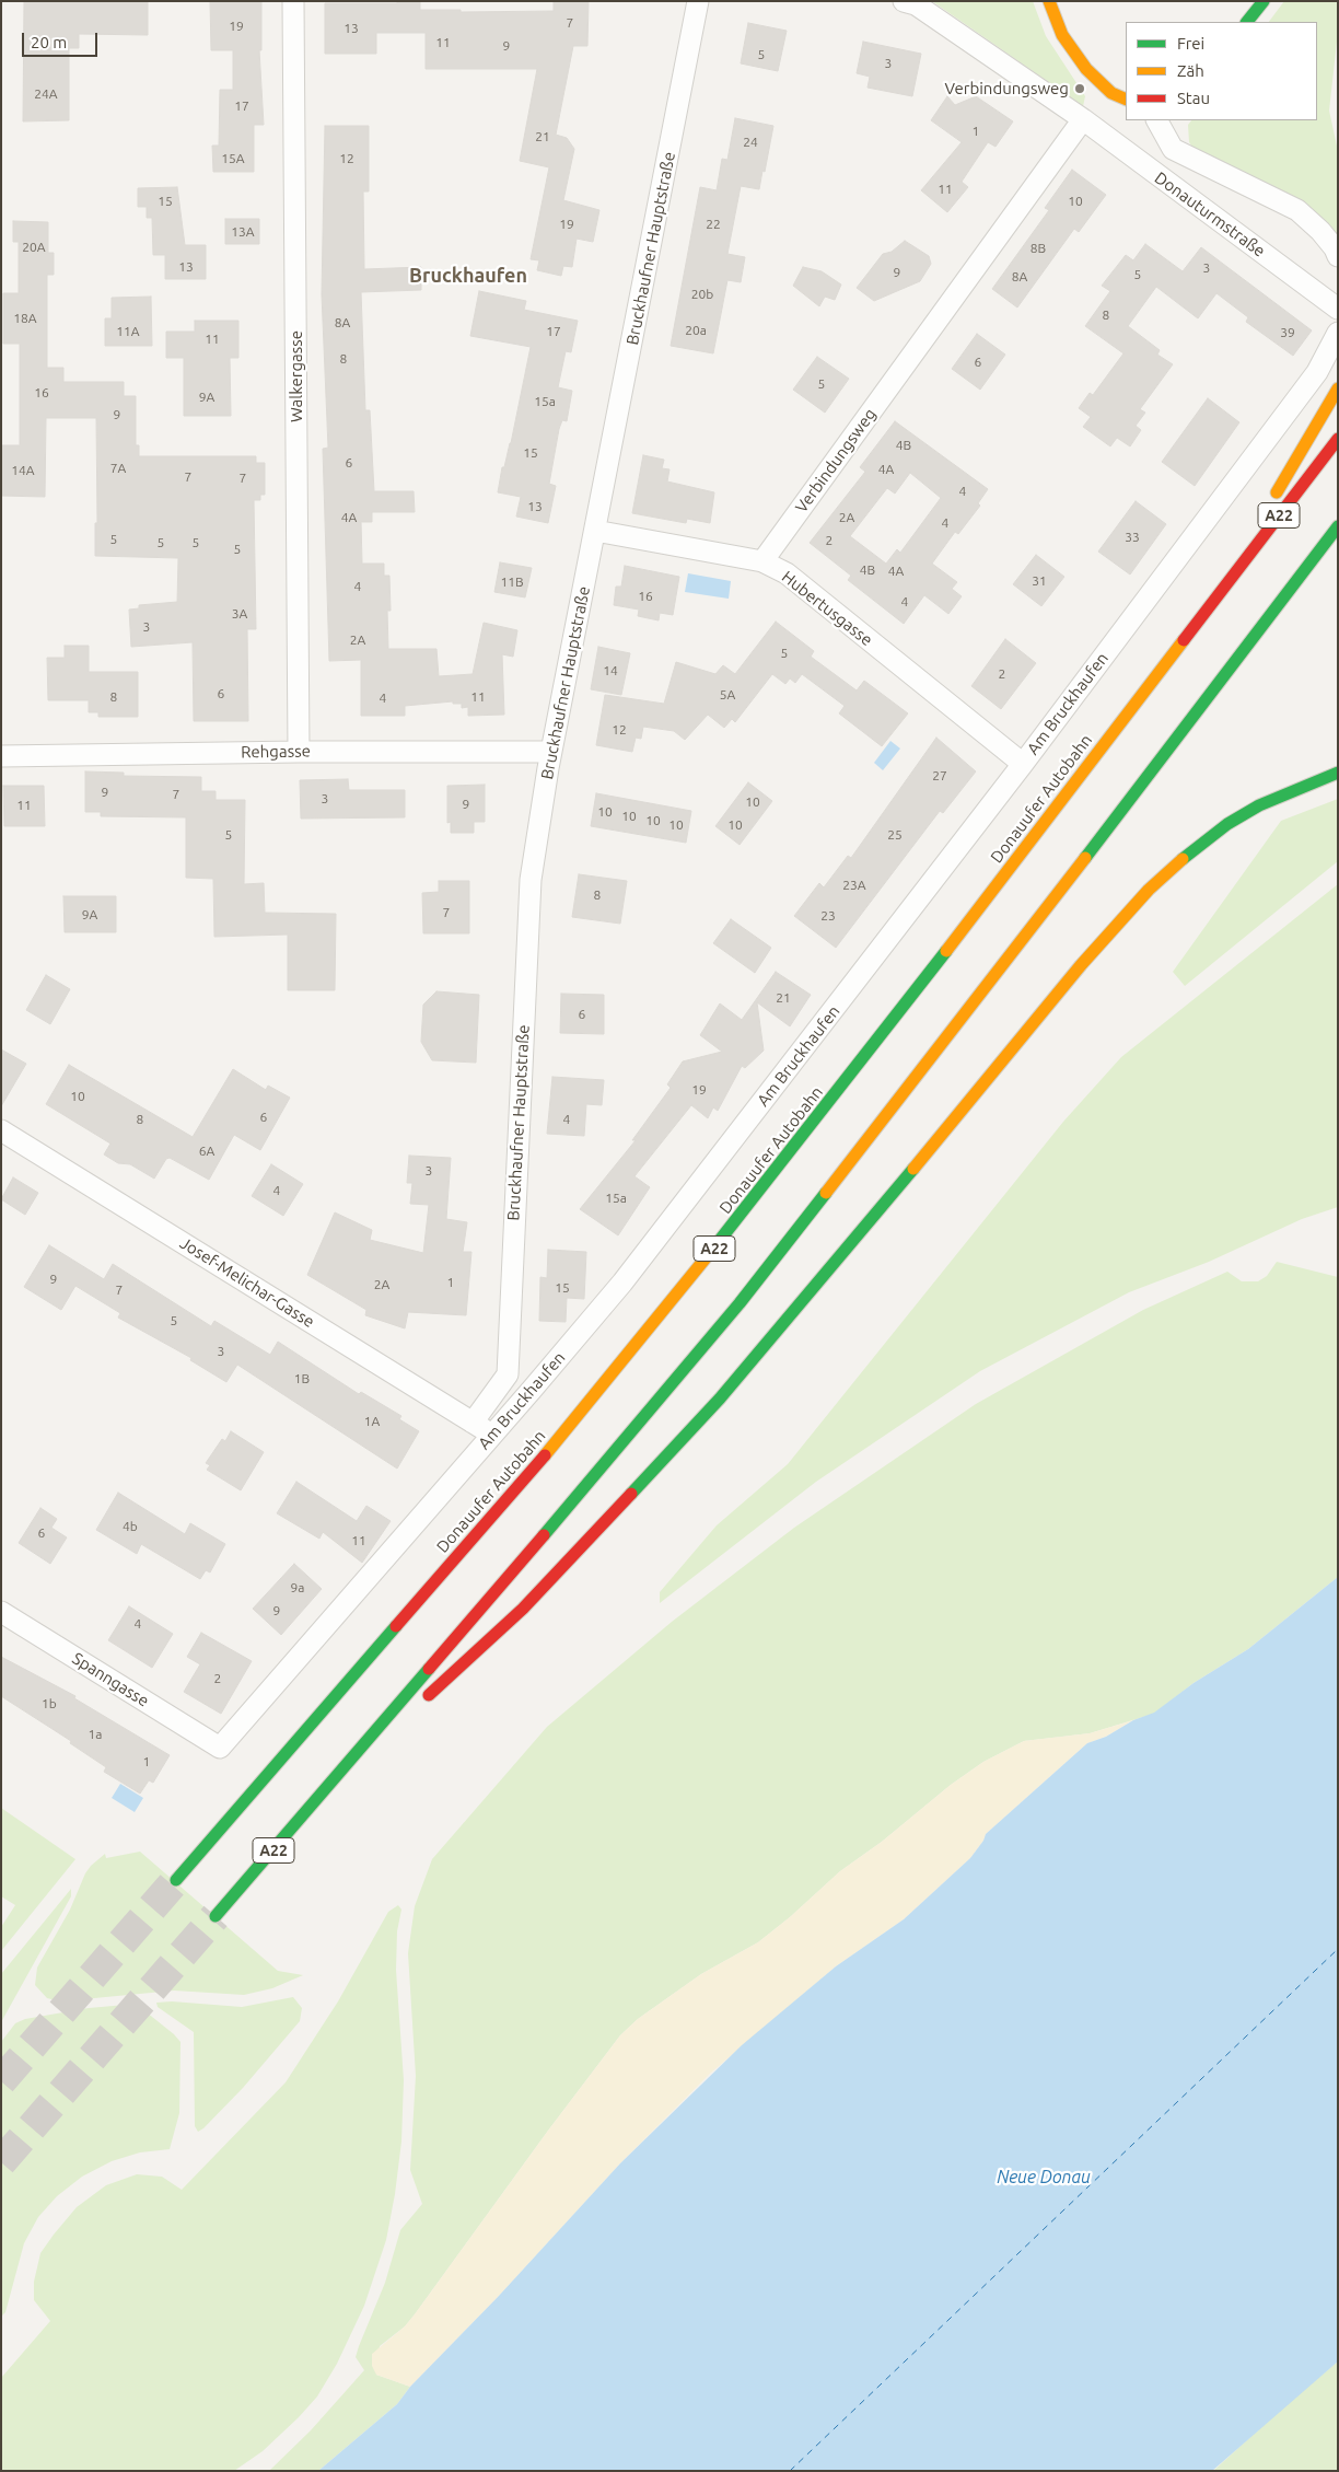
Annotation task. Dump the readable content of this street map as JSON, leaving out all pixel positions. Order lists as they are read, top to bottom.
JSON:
{
  "streets": {
    "main road": ["A22", "Donauufer Autobahn"],
    "street": [
      "Donauturmstraße",
      "Bruckhaufner Hauptstraße",
      "Walkergasse",
      "Verbindungsweg",
      "Hubertusgasse",
      "Am Bruckhaufen",
      "Rehgasse",
      "Josef-Melichar-Gasse",
      "Spanngasse"
    ]
  },
  "crossings": [
    ["Donauturmstraße", "Verbindungsweg"],
    ["Bruckhaufner Hauptstraße", "Hubertusgasse"],
    ["Bruckhaufner Hauptstraße", "Rehgasse"],
    ["Walkergasse", "Rehgasse"],
    ["Verbindungsweg", "Hubertusgasse"],
    ["Hubertusgasse", "Am Bruckhaufen"],
    ["Am Bruckhaufen", "Josef-Melichar-Gasse"],
    ["Am Bruckhaufen", "Spanngasse"]
  ],
  "districts": ["Bruckhaufen"],
  "water": ["Neue Donau"],
  "places": ["Verbindungsweg"],
  "house_numbers": [
    "7",
    "19",
    "13",
    "11",
    "9",
    "5",
    "3",
    "24A",
    "17",
    "1",
    "21",
    "24",
    "15A",
    "12",
    "11",
    "15",
    "10",
    "19",
    "22",
    "13A",
    "20A",
    "8B",
    "13",
    "3",
    "9",
    "5",
    "8A",
    "20b",
    "8",
    "18A",
    "8A",
    "20a",
    "11A",
    "17",
    "39",
    "11",
    "8",
    "6",
    "5",
    "16",
    "9A",
    "15a",
    "9",
    "4B",
    "15",
    "6",
    "7A",
    "4A",
    "14A",
    "7",
    "7",
    "4",
    "13",
    "4A",
    "2A",
    "4",
    "33",
    "5",
    "2",
    "5",
    "5",
    "5",
    "4B",
    "4A",
    "31",
    "11B",
    "4",
    "16",
    "4",
    "3A",
    "3",
    "2A",
    "5",
    "14",
    "2",
    "6",
    "5A",
    "8",
    "11",
    "4",
    "12",
    "27",
    "9",
    "7",
    "3",
    "10",
    "9",
    "11",
    "10",
    "10",
    "10",
    "10",
    "10",
    "5",
    "25",
    "23A",
    "8",
    "7",
    "9A",
    "23",
    "21",
    "6",
    "19",
    "10",
    "6",
    "8",
    "4",
    "6A",
    "3",
    "4",
    "15a",
    "9",
    "1",
    "2A",
    "15",
    "7",
    "5",
    "3",
    "1B",
    "1A",
    "4b",
    "6",
    "11",
    "9a",
    "9",
    "4",
    "2",
    "1b",
    "1a",
    "1"
  ],
  "legend": ["Frei", "Zäh", "Stau"],
  "scale_bar": "20 m"
}
